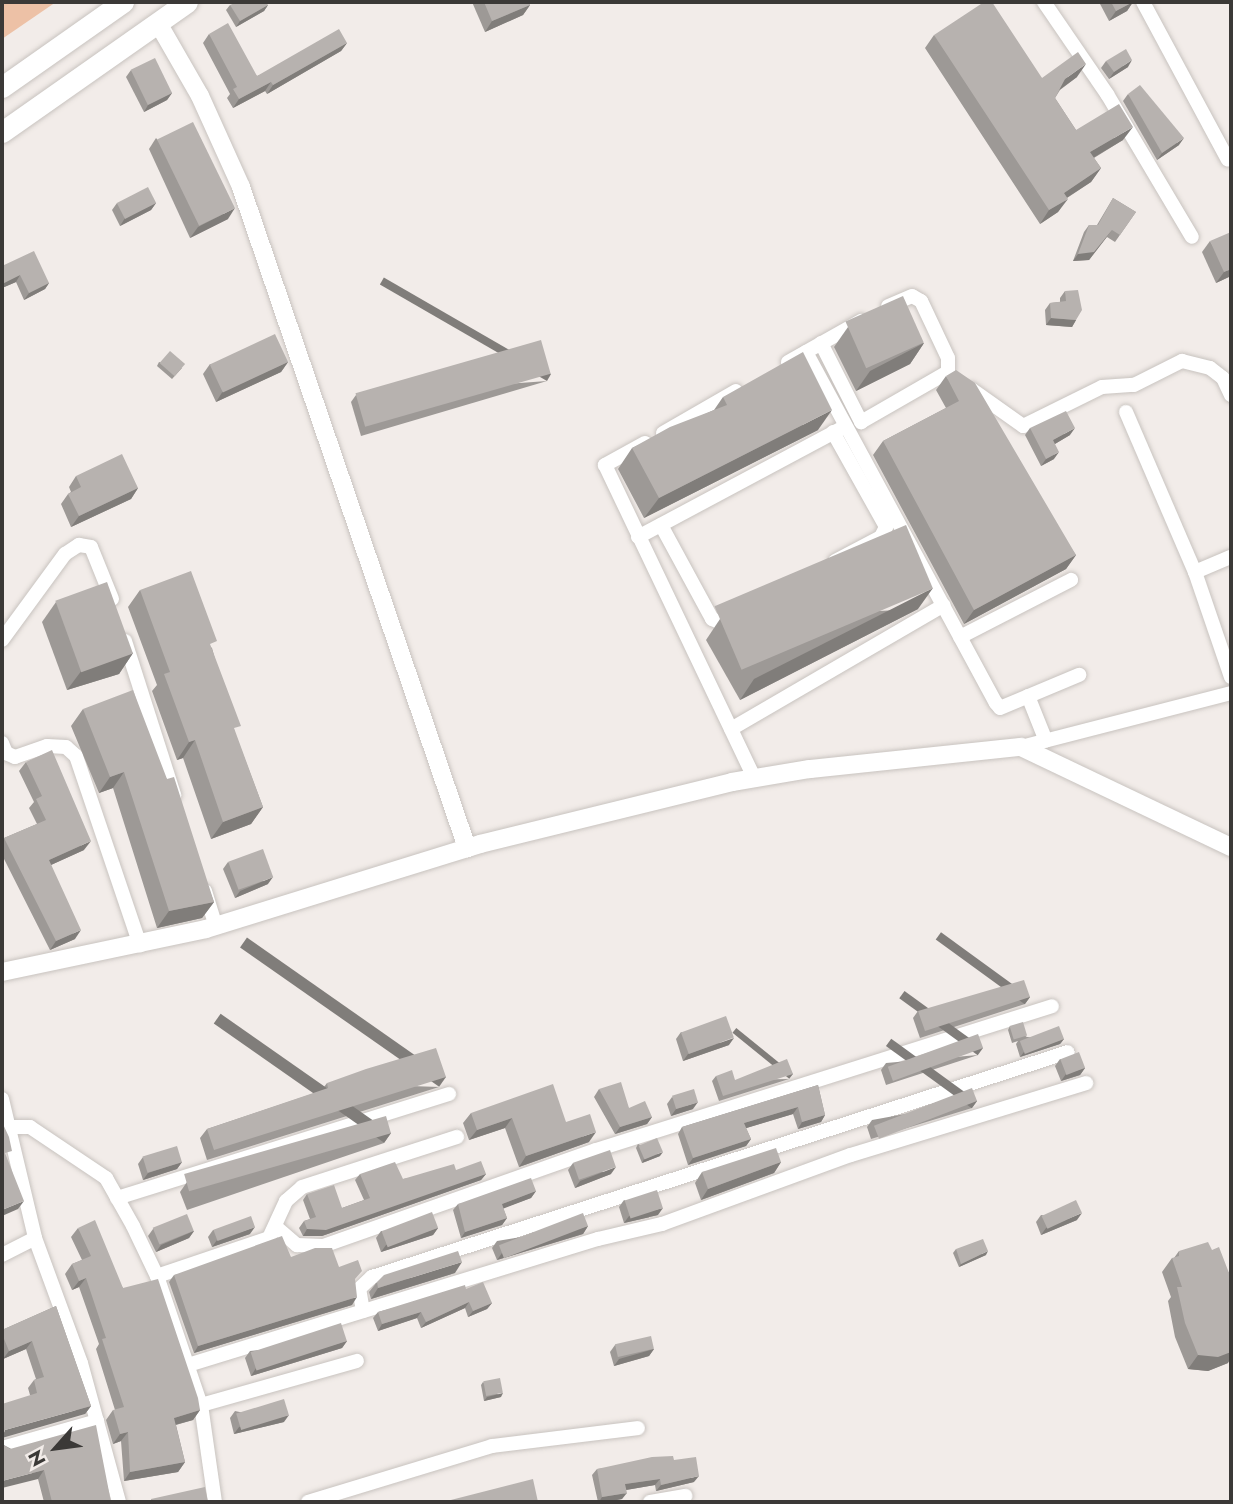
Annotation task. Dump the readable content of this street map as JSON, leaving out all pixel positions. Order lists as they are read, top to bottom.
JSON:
{
  "north": "bottom left"
}
